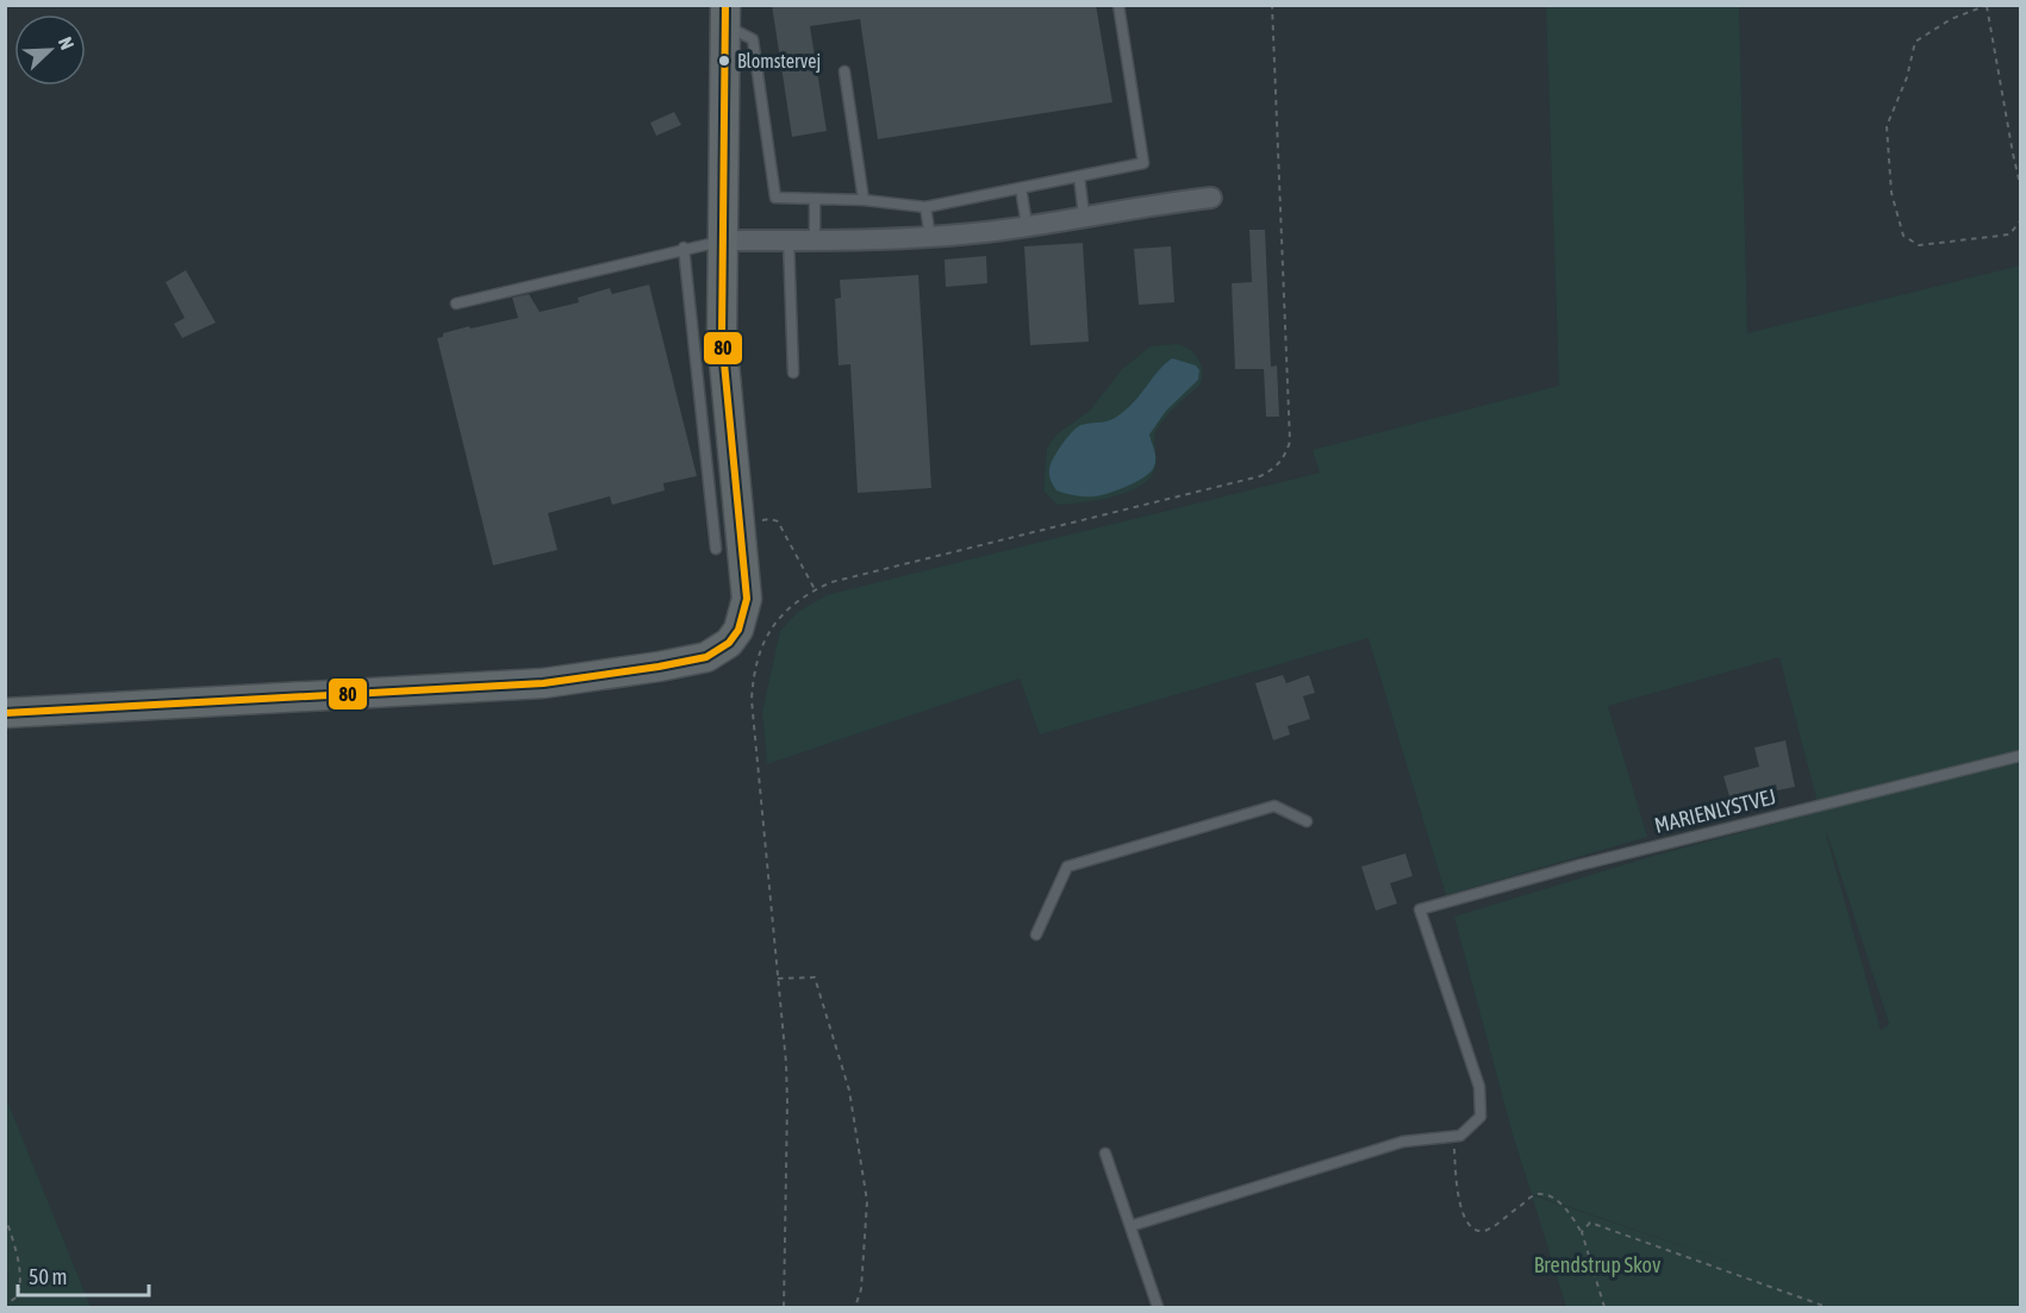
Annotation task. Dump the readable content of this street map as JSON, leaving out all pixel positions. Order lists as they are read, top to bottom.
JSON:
{
  "streets": {
    "lane": ["MARIENLYSTVEJ"]
  },
  "parks": ["Brendstrup Skov"],
  "places": ["Blomstervej"],
  "lines": ["transit line 80"],
  "scale_bar": "50 m",
  "north": "top right"
}
